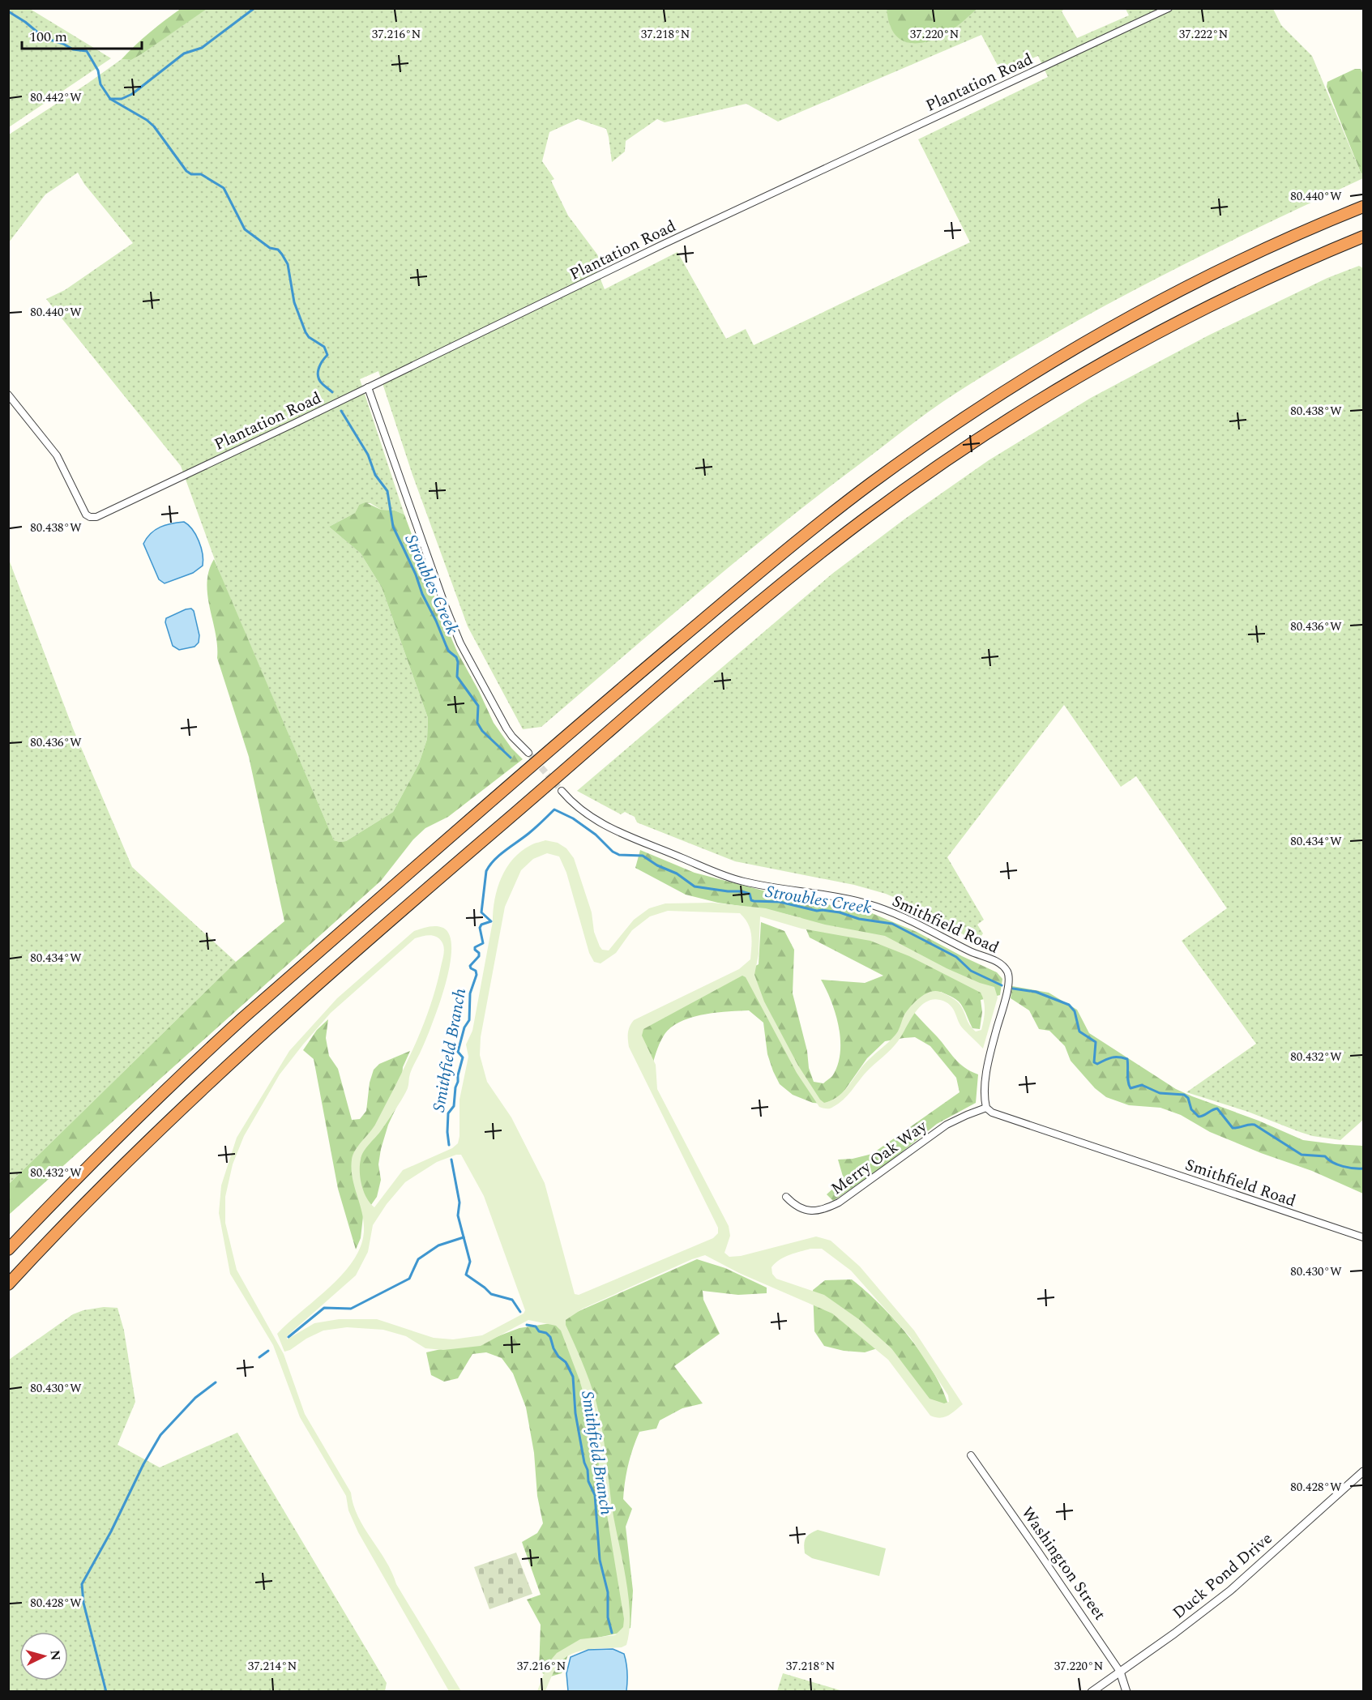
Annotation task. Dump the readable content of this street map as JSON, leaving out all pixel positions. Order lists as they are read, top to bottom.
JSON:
{
  "streets": {
    "street": [
      "Plantation Road",
      "Smithfield Road",
      "Merry Oak Way",
      "Washington Street",
      "Duck Pond Drive"
    ]
  },
  "crossings": [
    ["Smithfield Road", "Merry Oak Way"],
    ["Washington Street", "Duck Pond Drive"]
  ],
  "water": ["Stroubles Creek", "Smithfield Branch"],
  "scale_bar": "100 m",
  "north": "right",
  "coordinates": [
    "37.216°N",
    "37.218°N",
    "37.220°N",
    "37.222°N",
    "80.442°W",
    "80.440°W",
    "80.438°W",
    "80.436°W",
    "80.434°W",
    "80.432°W",
    "80.430°W",
    "80.428°W",
    "37.214°N"
  ]
}
